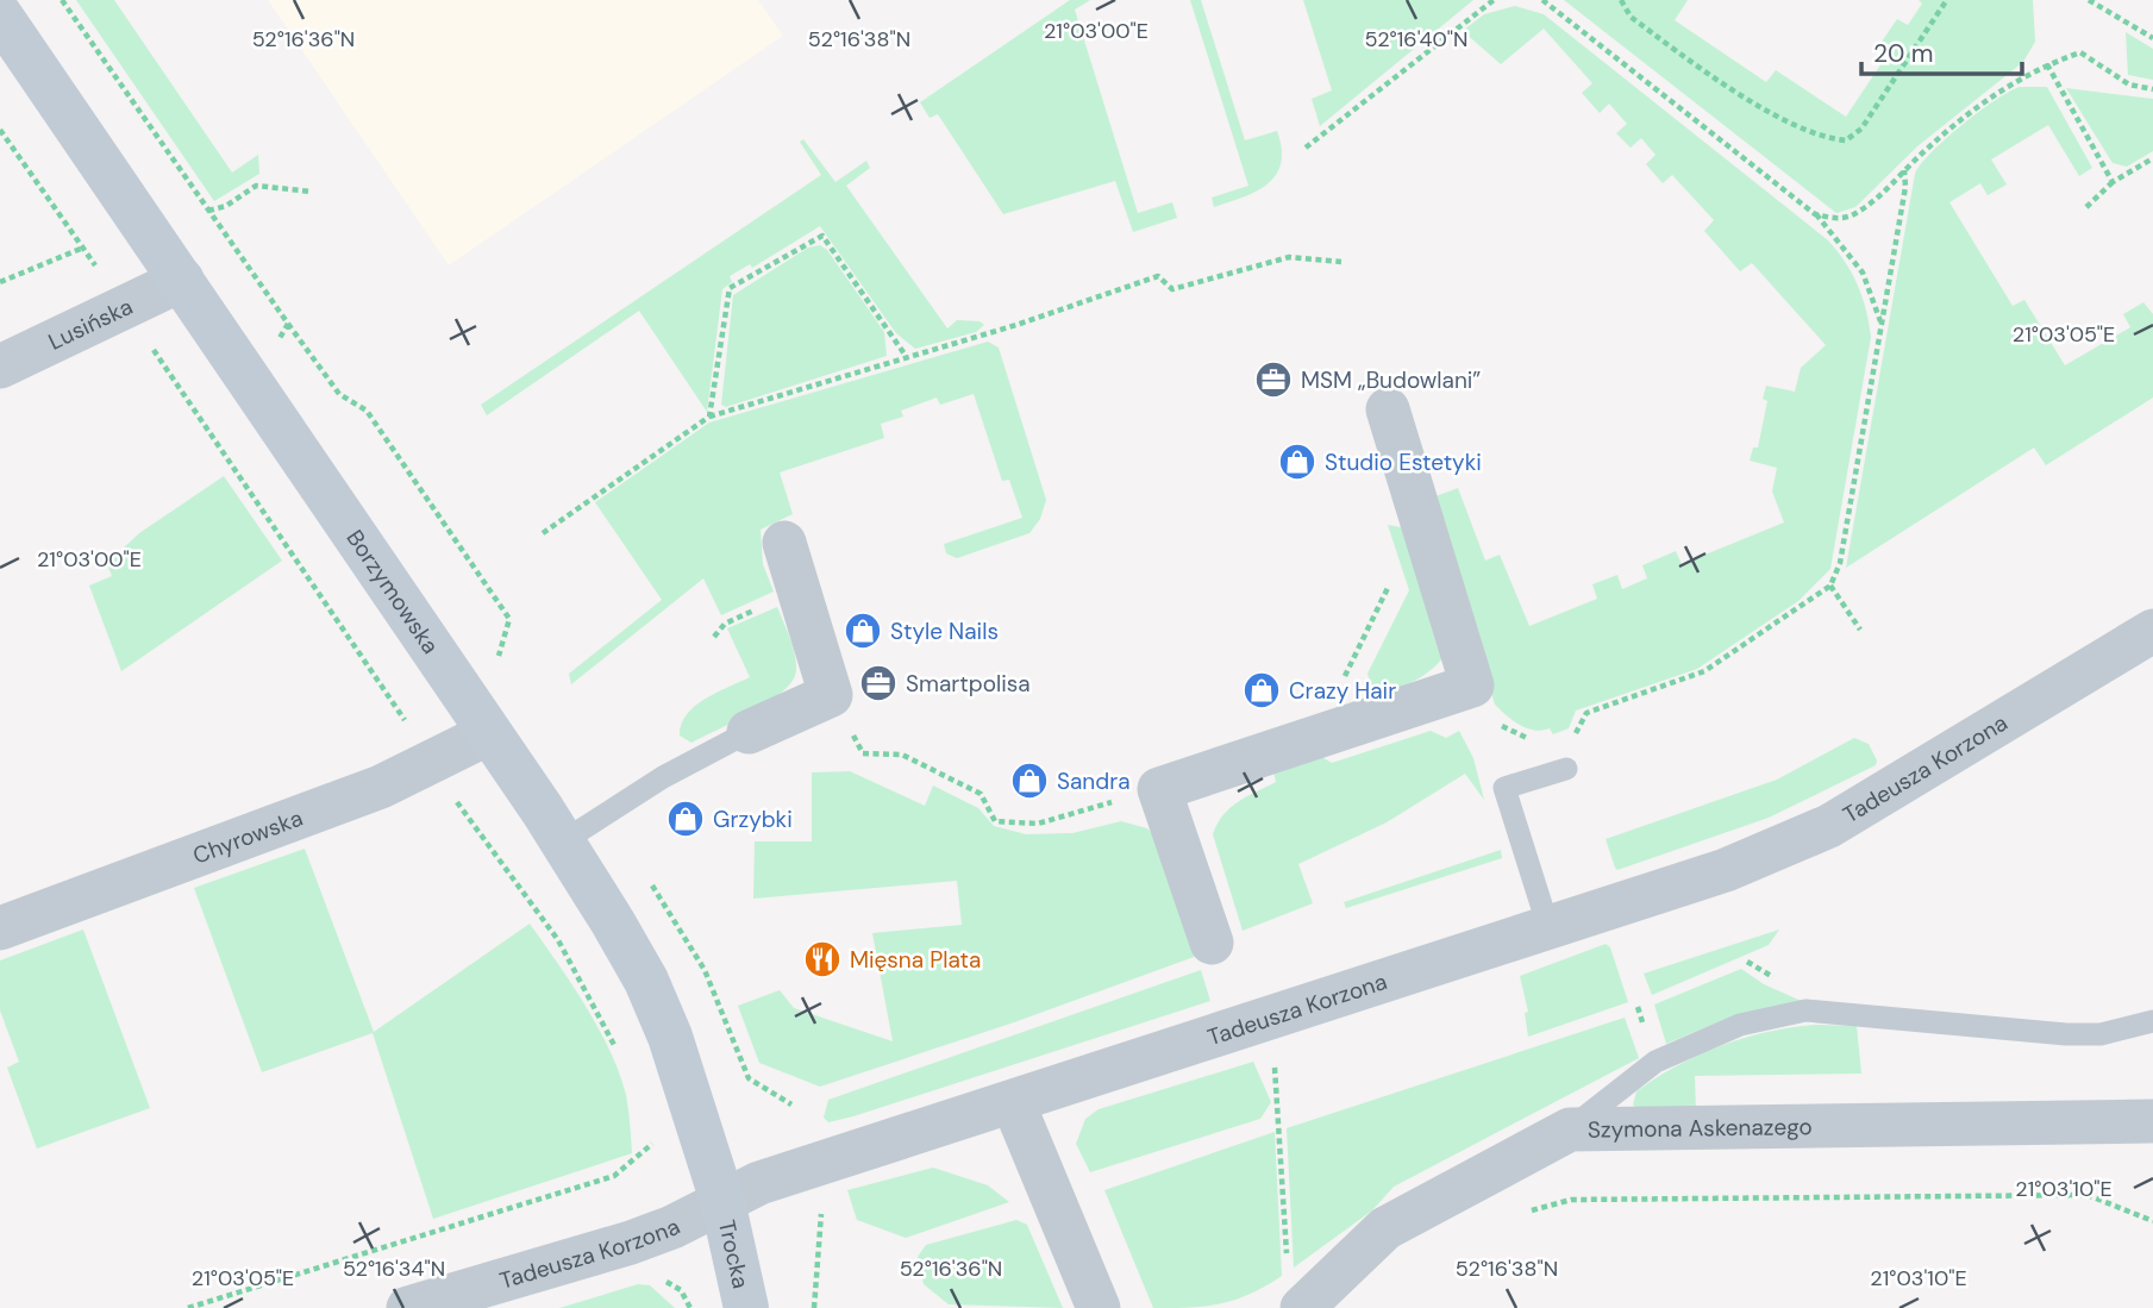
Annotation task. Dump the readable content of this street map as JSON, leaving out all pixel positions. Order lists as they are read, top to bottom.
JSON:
{
  "streets": {
    "street": [
      "Lusińska",
      "Borzymowska",
      "Tadeusza Korzona",
      "Chyrowska",
      "Szymona Askenazego",
      "Trocka"
    ]
  },
  "crossings": [
    ["Lusińska", "Borzymowska"],
    ["Borzymowska", "Tadeusza Korzona"],
    ["Borzymowska", "Chyrowska"],
    ["Borzymowska", "Trocka"],
    ["Tadeusza Korzona", "Trocka"]
  ],
  "places": {
    "office": ["MSM „Budowlani”", "Smartpolisa"],
    "shop": [
      "Studio Estetyki",
      "Style Nails",
      "Crazy Hair",
      "Sandra",
      "Grzybki"
    ],
    "restaurant": ["Mięsna Plata"]
  },
  "scale_bar": "20 m",
  "coordinates": [
    "21°03'00\"E",
    "52°16'36\"N",
    "52°16'38\"N",
    "52°16'40\"N",
    "21°03'05\"E",
    "21°03'10\"E",
    "52°16'34\"N"
  ]
}
